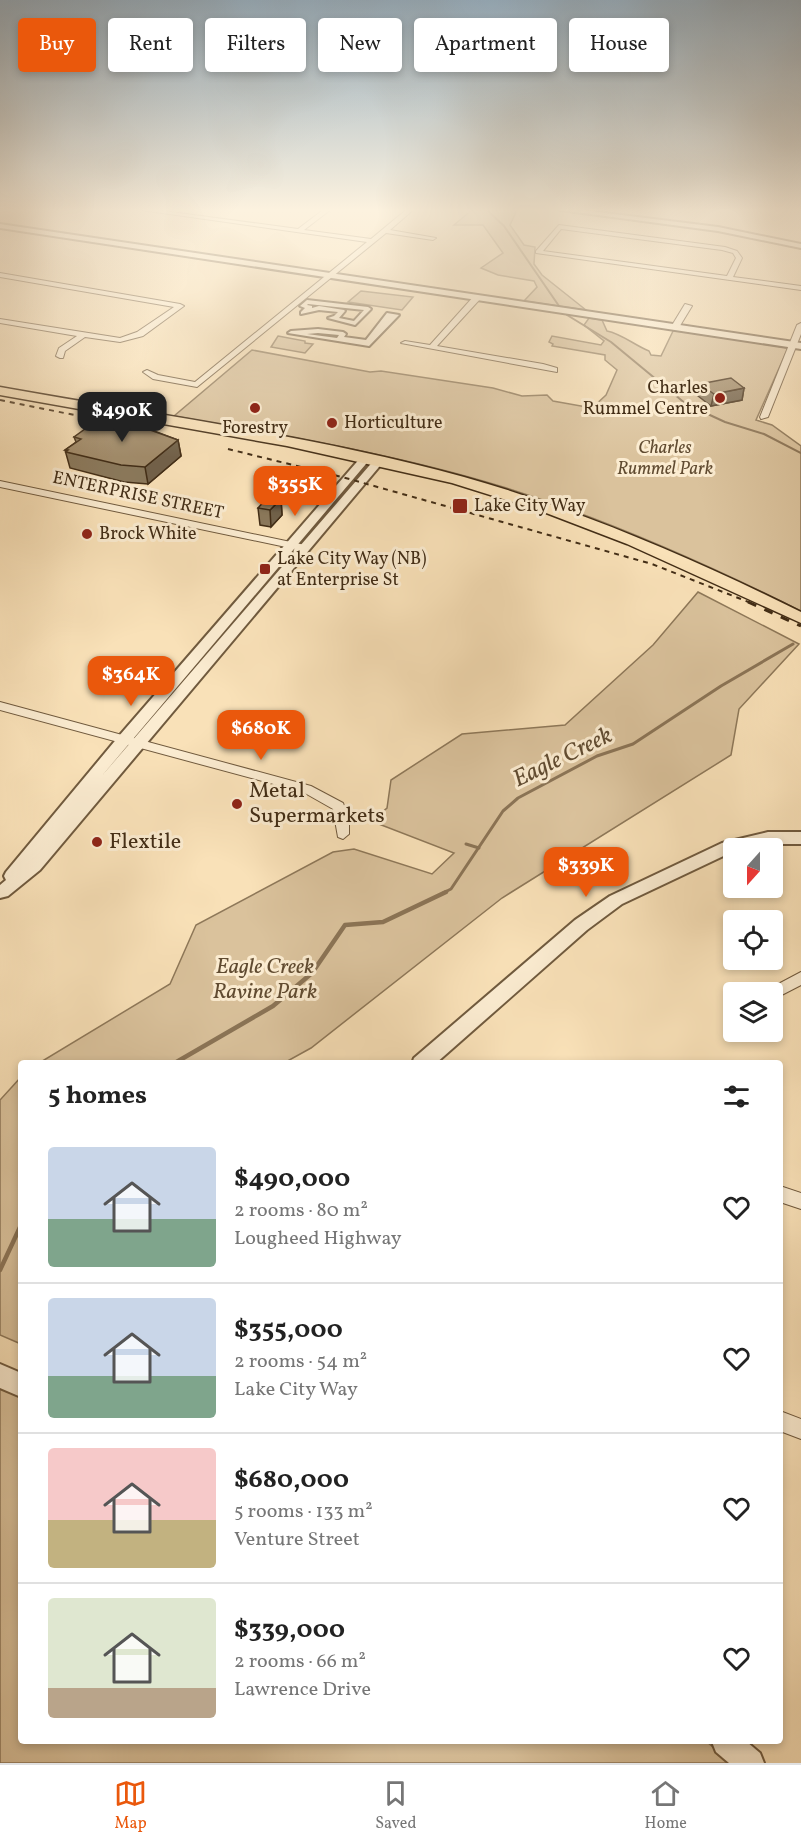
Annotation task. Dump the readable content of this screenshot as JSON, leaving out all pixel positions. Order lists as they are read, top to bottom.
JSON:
{
  "streets": {
    "street": ["ENTERPRISE STREET"]
  },
  "water": ["Eagle Creek"],
  "parks": ["Charles Rummel Park", "Eagle Creek Ravine Park"],
  "places": {
    "other": [
      "Charles Rummel Centre",
      "Forestry",
      "Horticulture",
      "Brock White",
      "Metal Supermarkets",
      "Flextile"
    ],
    "transit": ["Lake City Way", "Lake City Way (NB) at Enterprise St"]
  },
  "north": "bottom",
  "page": {
    "chip": [
      "Buy",
      "Rent",
      "Filters",
      "New",
      "Apartment",
      "House"
    ],
    "price": [
      "$490K",
      "$355K",
      "$364K",
      "$680K",
      "$339K"
    ],
    "heading": "5 homes",
    "list": [
      {
        "name": "$490,000",
        "note": "2 rooms · 80 m² · Lougheed Highway"
      },
      {
        "name": "$355,000",
        "note": "2 rooms · 54 m² · Lake City Way"
      },
      {
        "name": "$680,000",
        "note": "5 rooms · 133 m² · Venture Street"
      },
      {
        "name": "$339,000",
        "note": "2 rooms · 66 m² · Lawrence Drive"
      }
    ],
    "tabs": ["Map", "Saved", "Home"]
  }
}
